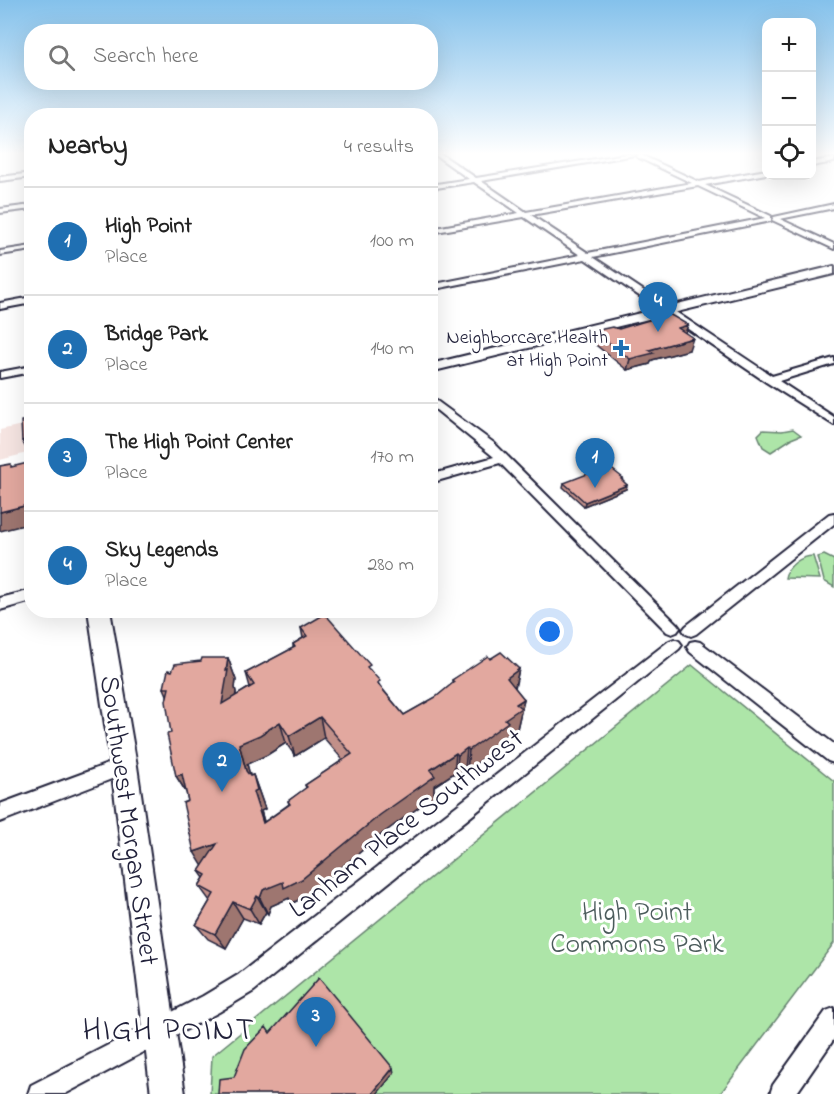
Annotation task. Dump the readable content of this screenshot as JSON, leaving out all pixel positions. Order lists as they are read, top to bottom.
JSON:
{
  "streets": {
    "main road": ["Southwest Morgan Street"],
    "street": ["Lanham Place Southwest"]
  },
  "crossings": [
    ["Southwest Morgan Street", "Lanham Place Southwest"]
  ],
  "districts": ["HIGH POINT"],
  "parks": ["High Point Commons Park"],
  "places": {
    "health": ["Neighborcare Health at High Point"]
  },
  "page": {
    "map_buttons": ["+", "−"],
    "search": "Search here",
    "heading": ["Nearby", "4 results"],
    "list": [
      {
        "mark": "1",
        "name": "High Point",
        "note": "Place",
        "value": "100 m"
      },
      {
        "mark": "2",
        "name": "Bridge Park",
        "note": "Place",
        "value": "140 m"
      },
      {
        "mark": "3",
        "name": "The High Point Center",
        "note": "Place",
        "value": "170 m"
      },
      {
        "mark": "4",
        "name": "Sky Legends",
        "note": "Place",
        "value": "280 m"
      }
    ],
    "pins": [
      "4",
      "1",
      "2",
      "3"
    ]
  }
}
